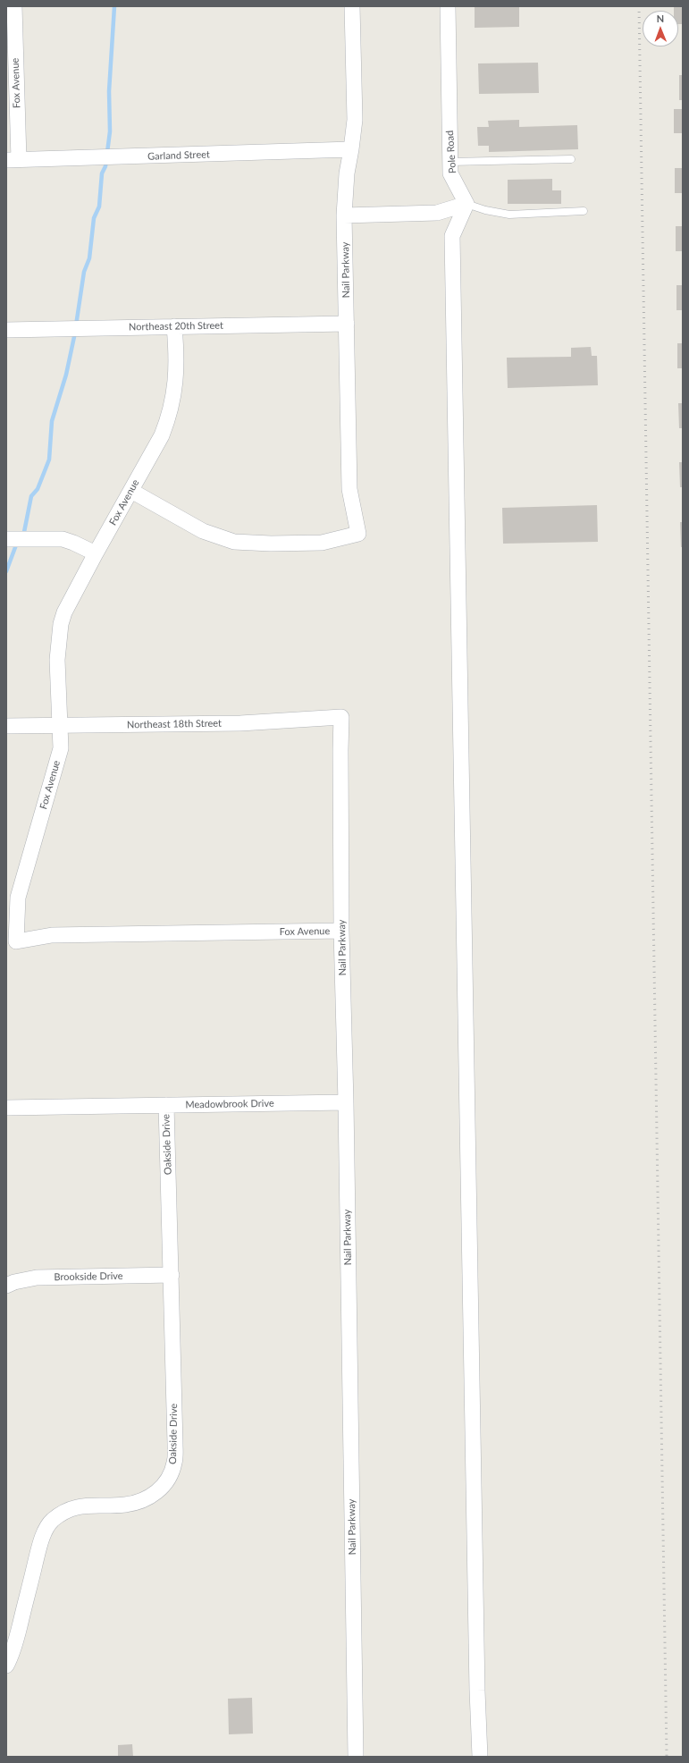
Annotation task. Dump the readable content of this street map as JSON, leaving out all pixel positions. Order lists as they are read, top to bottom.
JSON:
{
  "streets": {
    "street": [
      "Fox Avenue",
      "Pole Road",
      "Garland Street",
      "Nail Parkway",
      "Northeast 20th Street",
      "Northeast 18th Street",
      "Meadowbrook Drive",
      "Oakside Drive",
      "Brookside Drive"
    ]
  },
  "crossings": [
    ["Fox Avenue", "Garland Street"],
    ["Fox Avenue", "Nail Parkway"],
    ["Fox Avenue", "Northeast 20th Street"],
    ["Fox Avenue", "Northeast 18th Street"],
    ["Garland Street", "Nail Parkway"],
    ["Nail Parkway", "Northeast 20th Street"],
    ["Nail Parkway", "Northeast 18th Street"],
    ["Nail Parkway", "Meadowbrook Drive"],
    ["Meadowbrook Drive", "Oakside Drive"],
    ["Oakside Drive", "Brookside Drive"]
  ],
  "north": "top"
}
